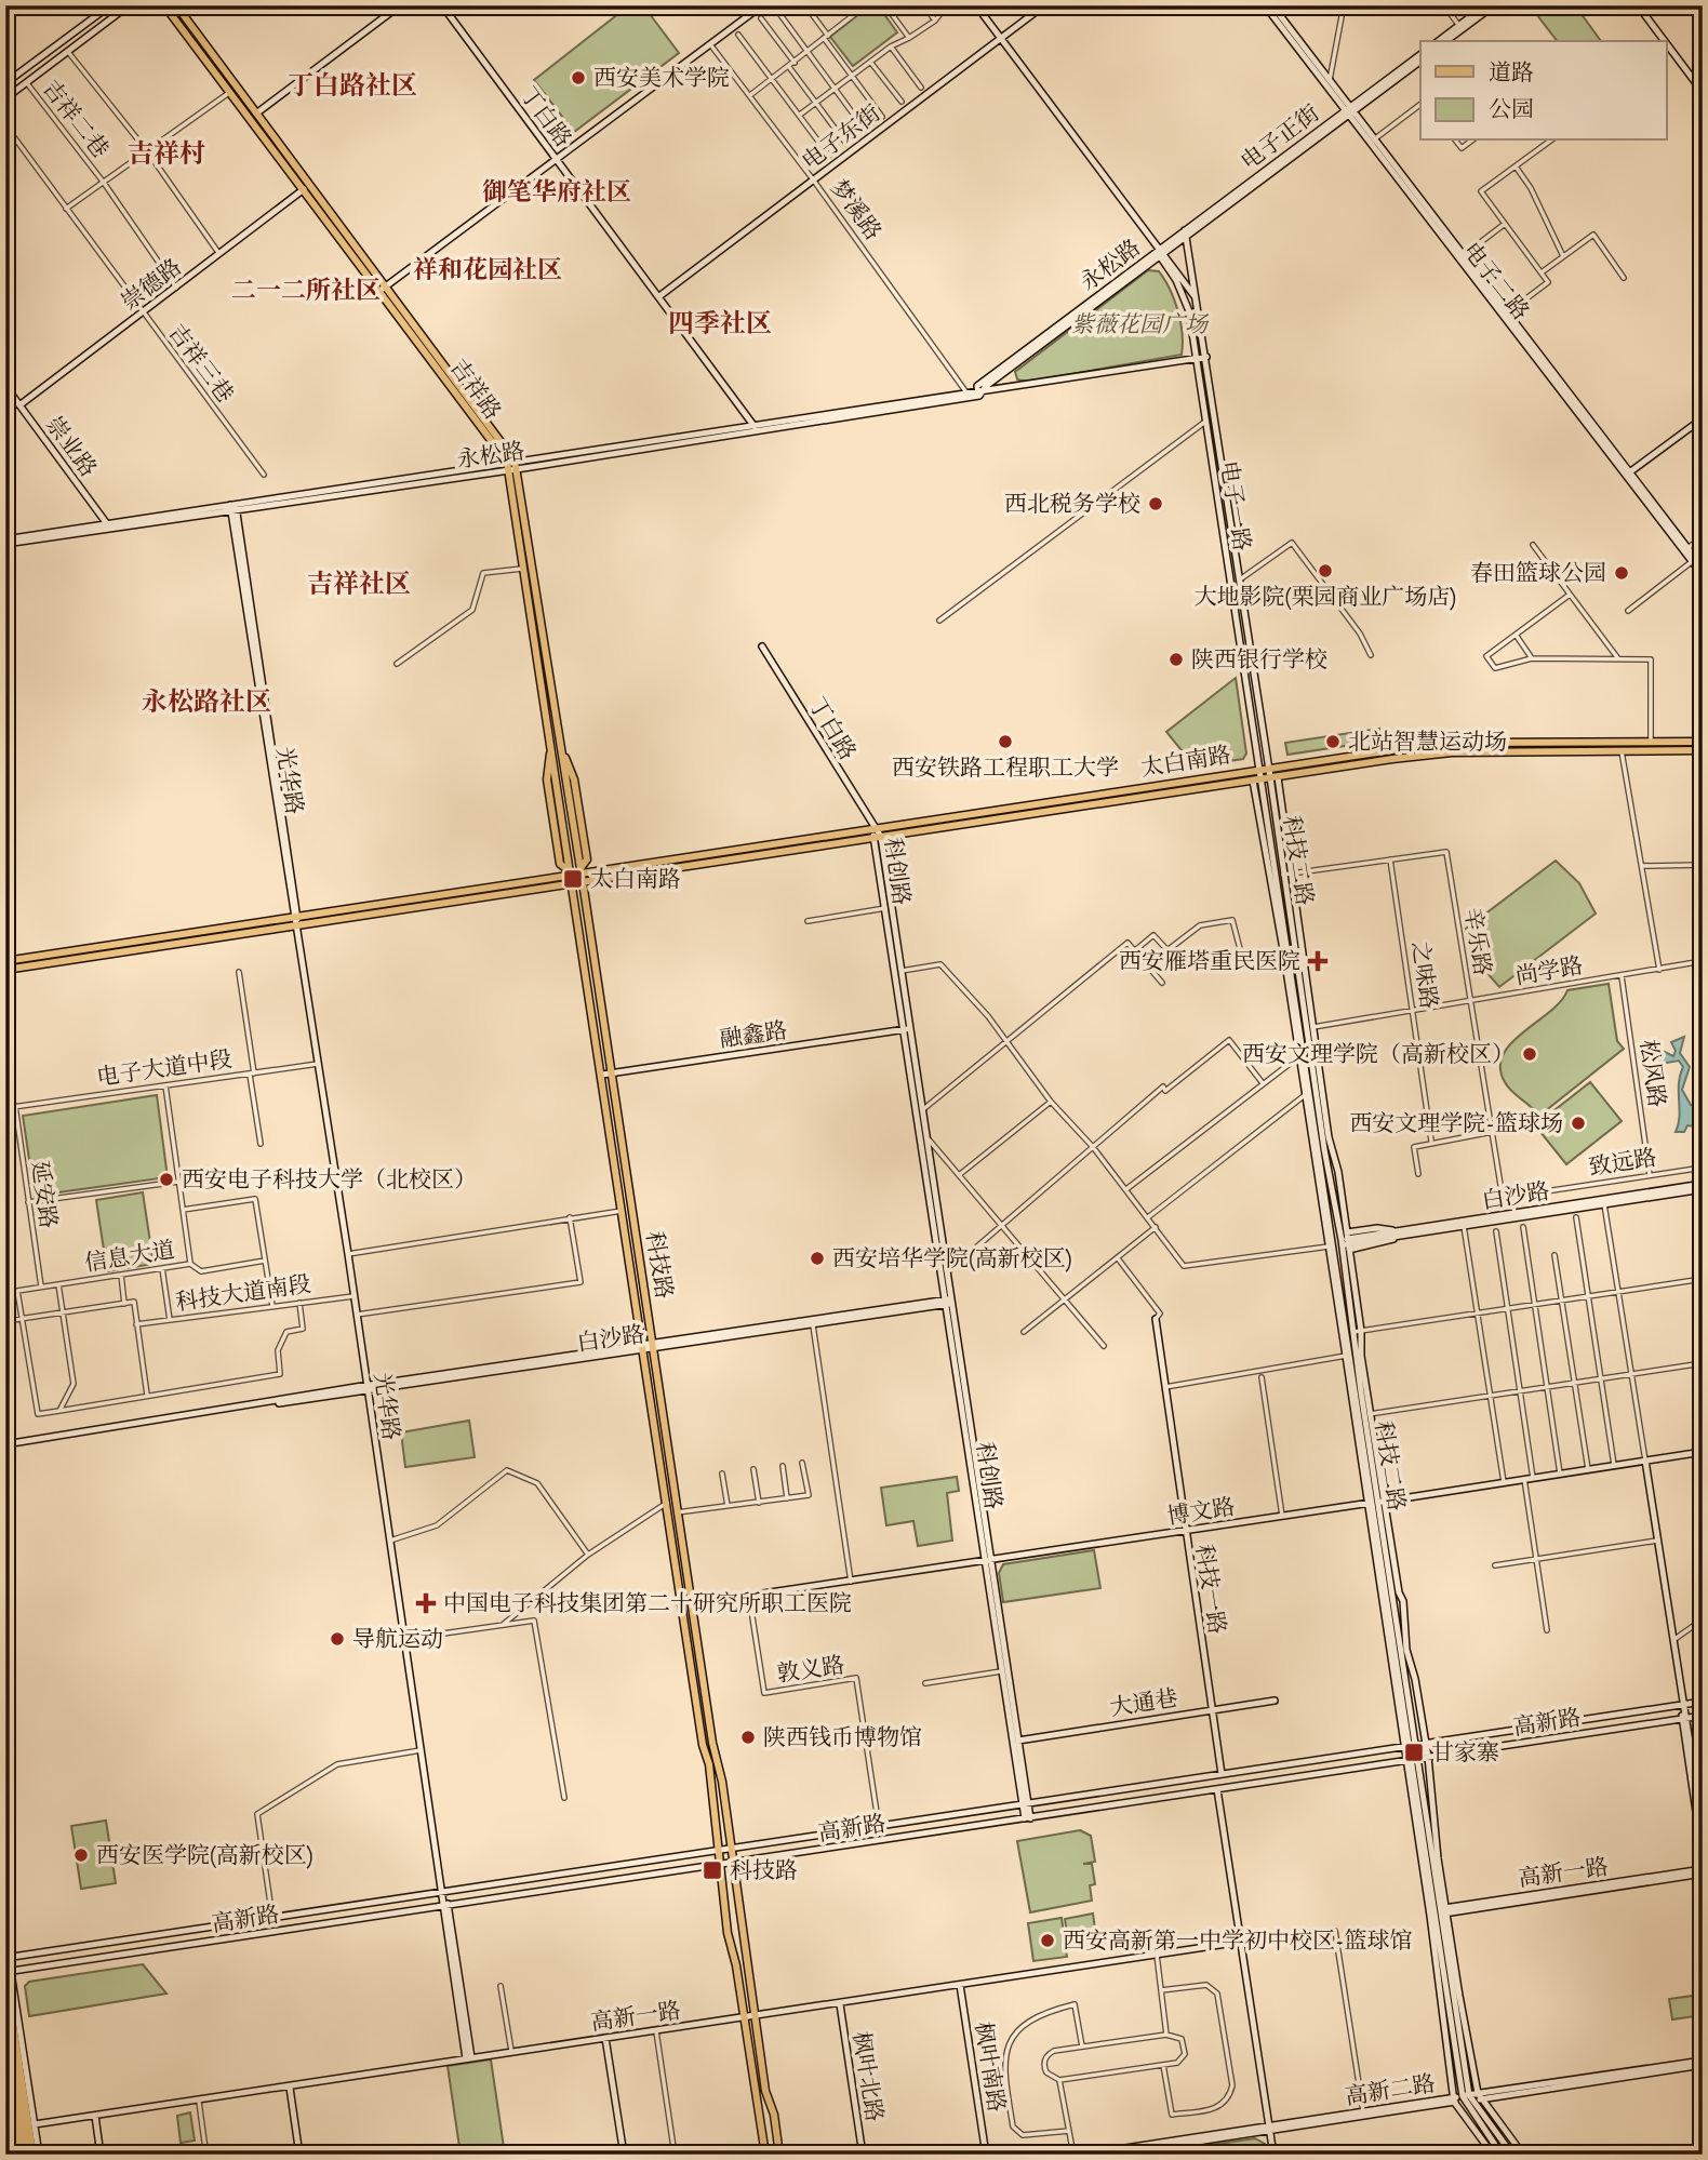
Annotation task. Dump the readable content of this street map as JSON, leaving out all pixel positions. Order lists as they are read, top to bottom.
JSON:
{
  "streets": {
    "main road": ["吉祥路", "太白南路", "科技路"],
    "street": [
      "丁白路",
      "吉祥二巷",
      "电子东街",
      "电子正街",
      "梦溪路",
      "永松路",
      "电子二路",
      "崇德路",
      "吉祥三巷",
      "崇业路",
      "电子一路",
      "光华路",
      "科技二路",
      "科创路",
      "辛乐路",
      "尚学路",
      "之味路",
      "融鑫路",
      "电子大道中段",
      "松风路",
      "致远路",
      "延安路",
      "白沙路",
      "信息大道",
      "科技大道南段",
      "博文路",
      "科技一路",
      "敦义路",
      "大通巷",
      "高新路",
      "高新一路",
      "枫叶南路",
      "枫叶北路",
      "高新二路"
    ]
  },
  "crossings": [
    ["丁白路", "电子东街"],
    ["丁白路", "永松路"],
    ["丁白路", "太白南路"],
    ["丁白路", "科创路"],
    ["吉祥二巷", "崇德路"],
    ["电子东街", "梦溪路"],
    ["电子东街", "电子一路"],
    ["电子正街", "永松路"],
    ["电子正街", "电子二路"],
    ["电子正街", "电子一路"],
    ["梦溪路", "永松路"],
    ["永松路", "吉祥路"],
    ["永松路", "崇业路"],
    ["永松路", "电子一路"],
    ["永松路", "光华路"],
    ["崇德路", "吉祥三巷"],
    ["崇德路", "吉祥路"],
    ["崇德路", "崇业路"],
    ["吉祥路", "太白南路"],
    ["吉祥路", "科技路"],
    ["电子一路", "太白南路"],
    ["电子一路", "科技二路"],
    ["太白南路", "光华路"],
    ["太白南路", "科技二路"],
    ["太白南路", "科创路"],
    ["太白南路", "科技路"],
    ["光华路", "电子大道中段"],
    ["光华路", "白沙路"],
    ["光华路", "科技大道南段"],
    ["光华路", "高新路"],
    ["光华路", "高新一路"],
    ["科技二路", "辛乐路"],
    ["科技二路", "白沙路"],
    ["科技二路", "博文路"],
    ["科技二路", "高新路"],
    ["科技二路", "高新一路"],
    ["科技二路", "高新二路"],
    ["科创路", "融鑫路"],
    ["科创路", "白沙路"],
    ["科创路", "博文路"],
    ["科创路", "大通巷"],
    ["科创路", "高新路"],
    ["辛乐路", "尚学路"],
    ["辛乐路", "之味路"],
    ["辛乐路", "致远路"],
    ["尚学路", "之味路"],
    ["尚学路", "松风路"],
    ["融鑫路", "科技路"],
    ["电子大道中段", "延安路"],
    ["松风路", "致远路"],
    ["延安路", "信息大道"],
    ["白沙路", "科技路"],
    ["科技路", "高新路"],
    ["科技路", "高新一路"],
    ["博文路", "科技一路"],
    ["博文路", "敦义路"],
    ["科技一路", "大通巷"],
    ["科技一路", "高新路"],
    ["敦义路", "高新路"],
    ["高新一路", "枫叶南路"],
    ["高新一路", "枫叶北路"]
  ],
  "districts": [
    "丁白路社区",
    "吉祥村",
    "御笔华府社区",
    "祥和花园社区",
    "二一二所社区",
    "四季社区",
    "吉祥社区",
    "永松路社区"
  ],
  "parks": ["紫薇花园广场"],
  "places": {
    "other": [
      "西安美术学院",
      "西北税务学校",
      "大地影院(栗园商业广场店)",
      "春田篮球公园",
      "陕西银行学校",
      "西安铁路工程职工大学",
      "北站智慧运动场",
      "西安文理学院（高新校区）",
      "西安文理学院-篮球场",
      "西安电子科技大学（北校区）",
      "西安培华学院(高新校区)",
      "导航运动",
      "陕西钱币博物馆",
      "西安医学院(高新校区)",
      "西安高新第一中学初中校区-篮球馆"
    ],
    "transit": ["太白南路", "甘家寨", "科技路"],
    "health": ["西安雁塔重民医院", "中国电子科技集团第二十研究所职工医院"]
  },
  "legend": ["道路", "公园"]
}
